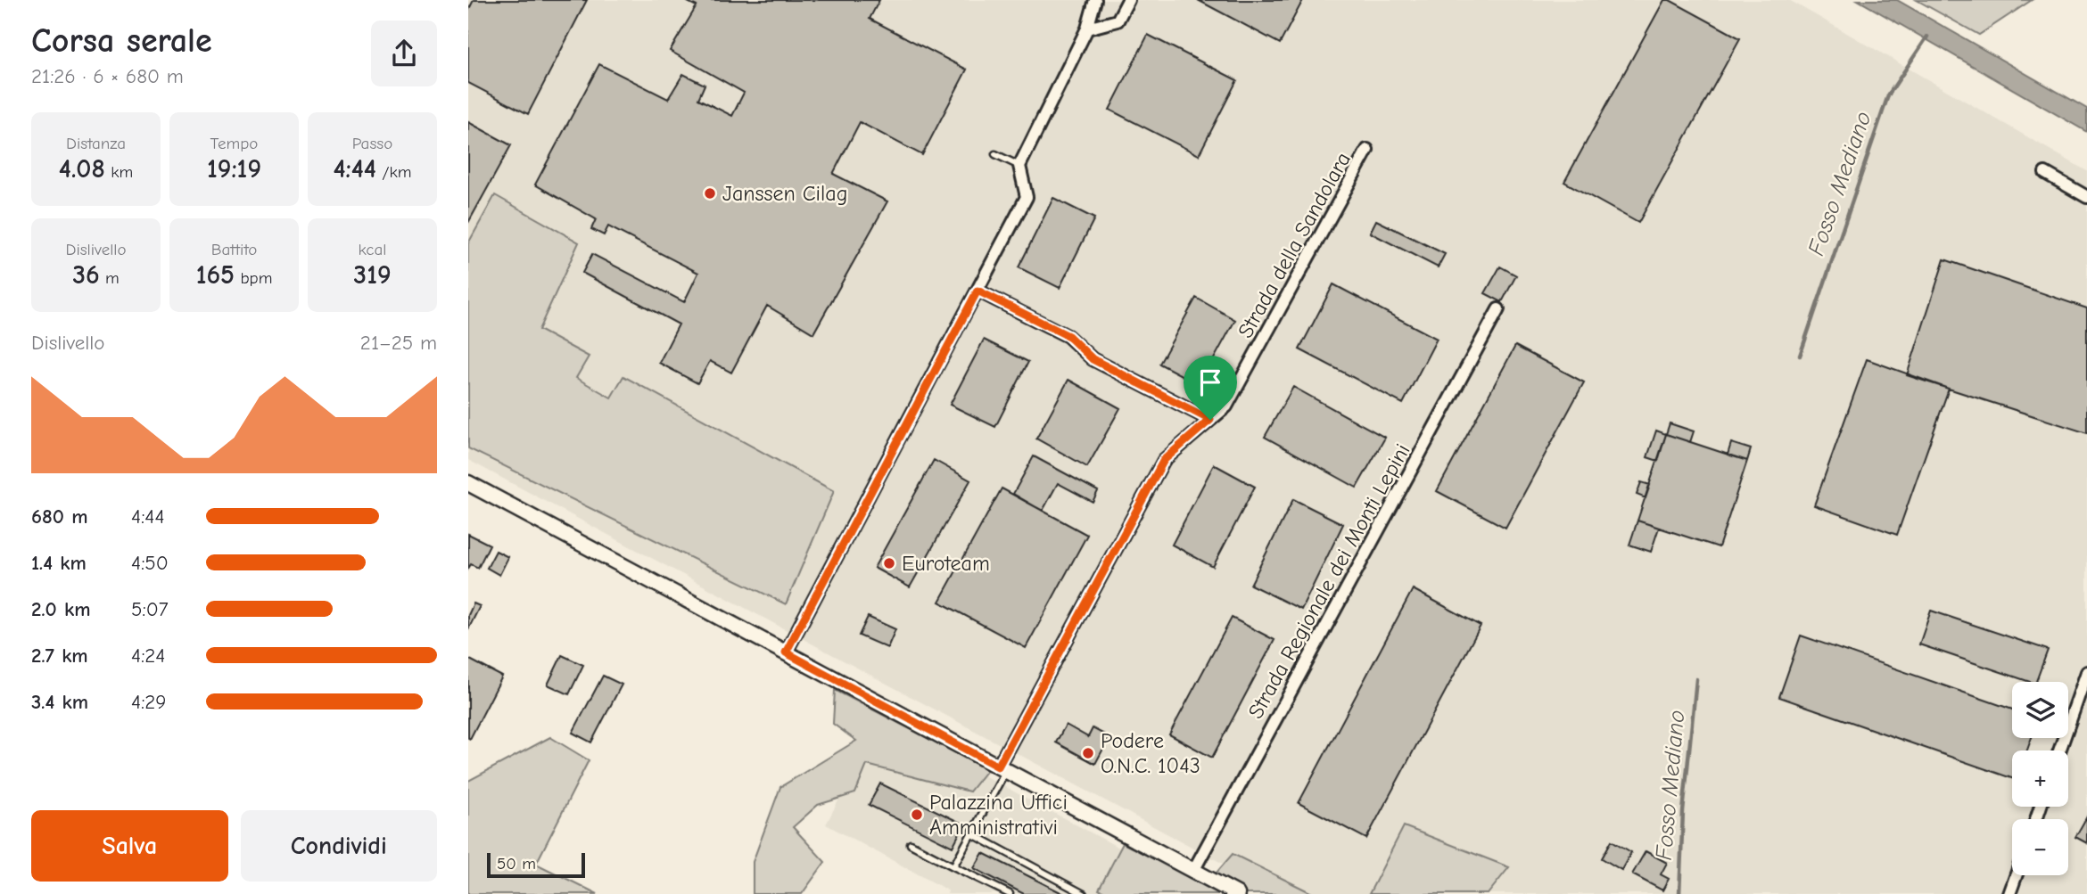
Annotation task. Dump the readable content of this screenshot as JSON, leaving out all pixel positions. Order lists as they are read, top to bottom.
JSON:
{
  "streets": {
    "street": ["Strada della Sandolara", "Strada Regionale dei Monti Lepini"]
  },
  "water": ["Fosso Mediano"],
  "places": [
    "Janssen Cilag",
    "Euroteam",
    "Podere O.N.C. 1043",
    "Palazzina Uffici Amministrativi"
  ],
  "scale_bar": "50 m",
  "page": {
    "heading": ["Corsa serale", "21:26 · 6 × 680 m"],
    "stats": [
      ["Distanza", "4.08 km"],
      ["Tempo", "19:19"],
      ["Passo", "4:44 /km"],
      ["Dislivello", "36 m"],
      ["Battito", "165 bpm"],
      ["kcal", "319"]
    ],
    "chart": ["Dislivello", "21–25 m"],
    "list": [
      {
        "name": "680 m",
        "note": "4:44"
      },
      {
        "name": "1.4 km",
        "note": "4:50"
      },
      {
        "name": "2.0 km",
        "note": "5:07"
      },
      {
        "name": "2.7 km",
        "note": "4:24"
      },
      {
        "name": "3.4 km",
        "note": "4:29"
      }
    ],
    "map_buttons": ["+", "−"],
    "buttons": ["Salva", "Condividi"],
    "scale": "50 m"
  }
}
